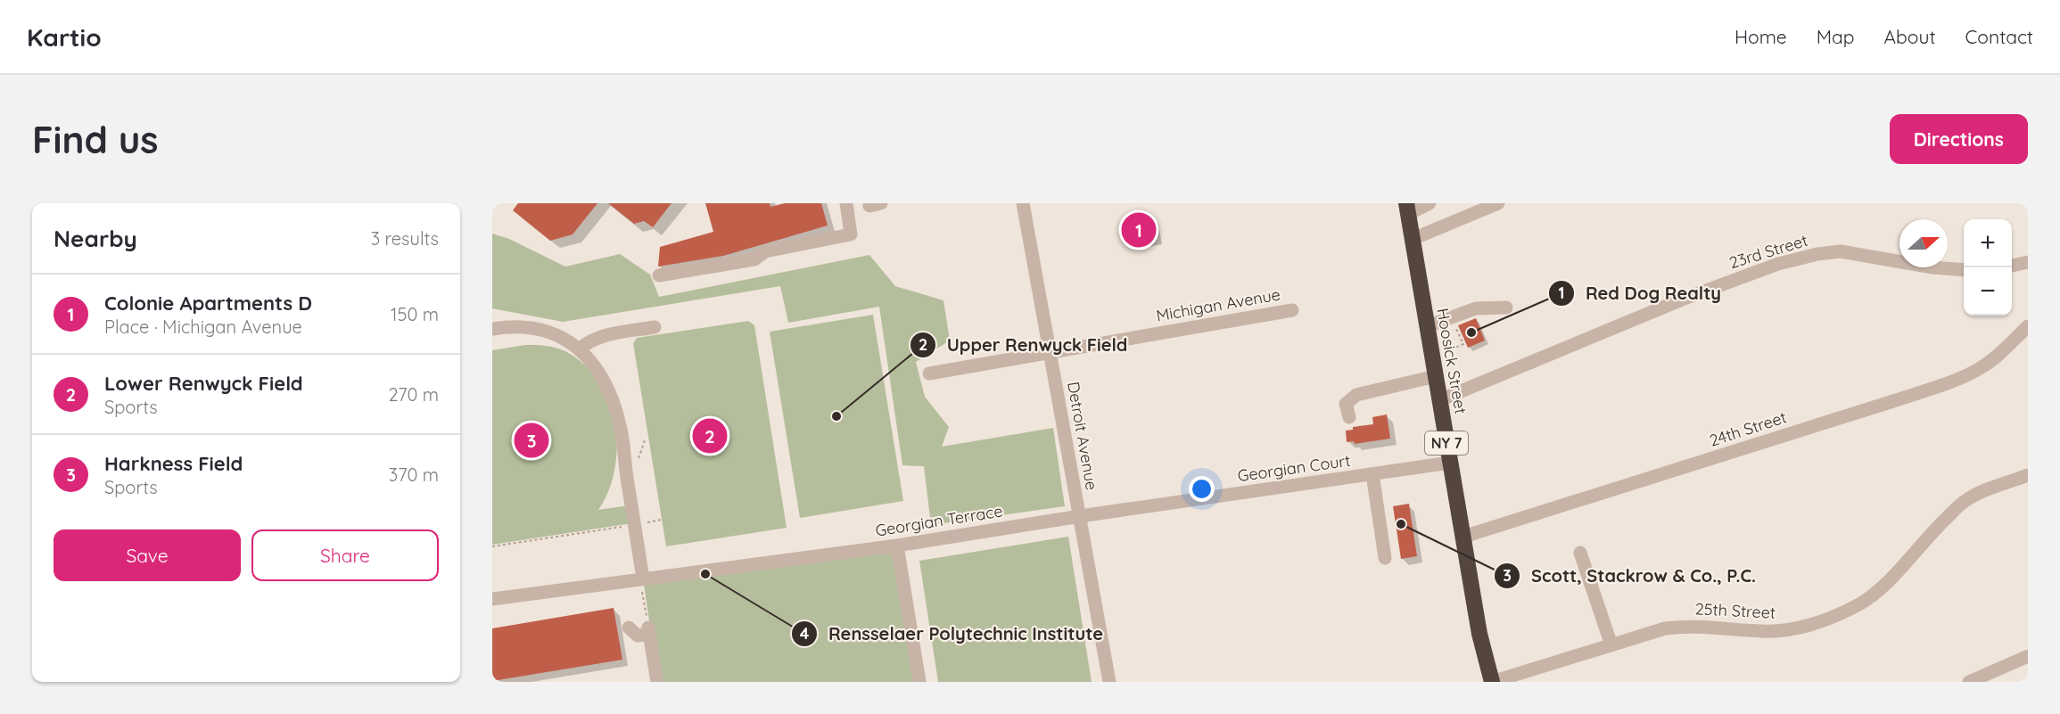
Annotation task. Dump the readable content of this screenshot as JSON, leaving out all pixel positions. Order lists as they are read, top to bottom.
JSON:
{
  "streets": {
    "highway": ["Hoosick Street", "NY 7"],
    "street": [
      "23rd Street",
      "Michigan Avenue",
      "24th Street",
      "Detroit Avenue",
      "Georgian Court",
      "Georgian Terrace",
      "25th Street"
    ]
  },
  "crossings": [
    ["23rd Street", "Hoosick Street"],
    ["Michigan Avenue", "Detroit Avenue"],
    ["Hoosick Street", "24th Street"],
    ["Hoosick Street", "Georgian Court"],
    ["Hoosick Street", "25th Street"],
    ["Detroit Avenue", "Georgian Court"],
    ["Detroit Avenue", "Georgian Terrace"],
    ["Georgian Court", "Georgian Terrace"]
  ],
  "places": [
    "Red Dog Realty",
    "Upper Renwyck Field",
    "Scott, Stackrow & Co., P.C.",
    "Rensselaer Polytechnic Institute"
  ],
  "north": "right",
  "page": {
    "header": "Kartio",
    "nav": [
      "Home",
      "Map",
      "About",
      "Contact"
    ],
    "buttons": [
      "Directions",
      ["Save", "Share"]
    ],
    "title": "Find us",
    "heading": ["Nearby", "3 results"],
    "pins": ["1", "2", "3"],
    "map_buttons": ["+", "−"],
    "list": [
      {
        "mark": "1",
        "name": "Colonie Apartments D",
        "note": "Place · Michigan Avenue",
        "value": "150 m"
      },
      {
        "mark": "2",
        "name": "Lower Renwyck Field",
        "note": "Sports",
        "value": "270 m"
      },
      {
        "mark": "3",
        "name": "Harkness Field",
        "note": "Sports",
        "value": "370 m"
      }
    ]
  }
}
